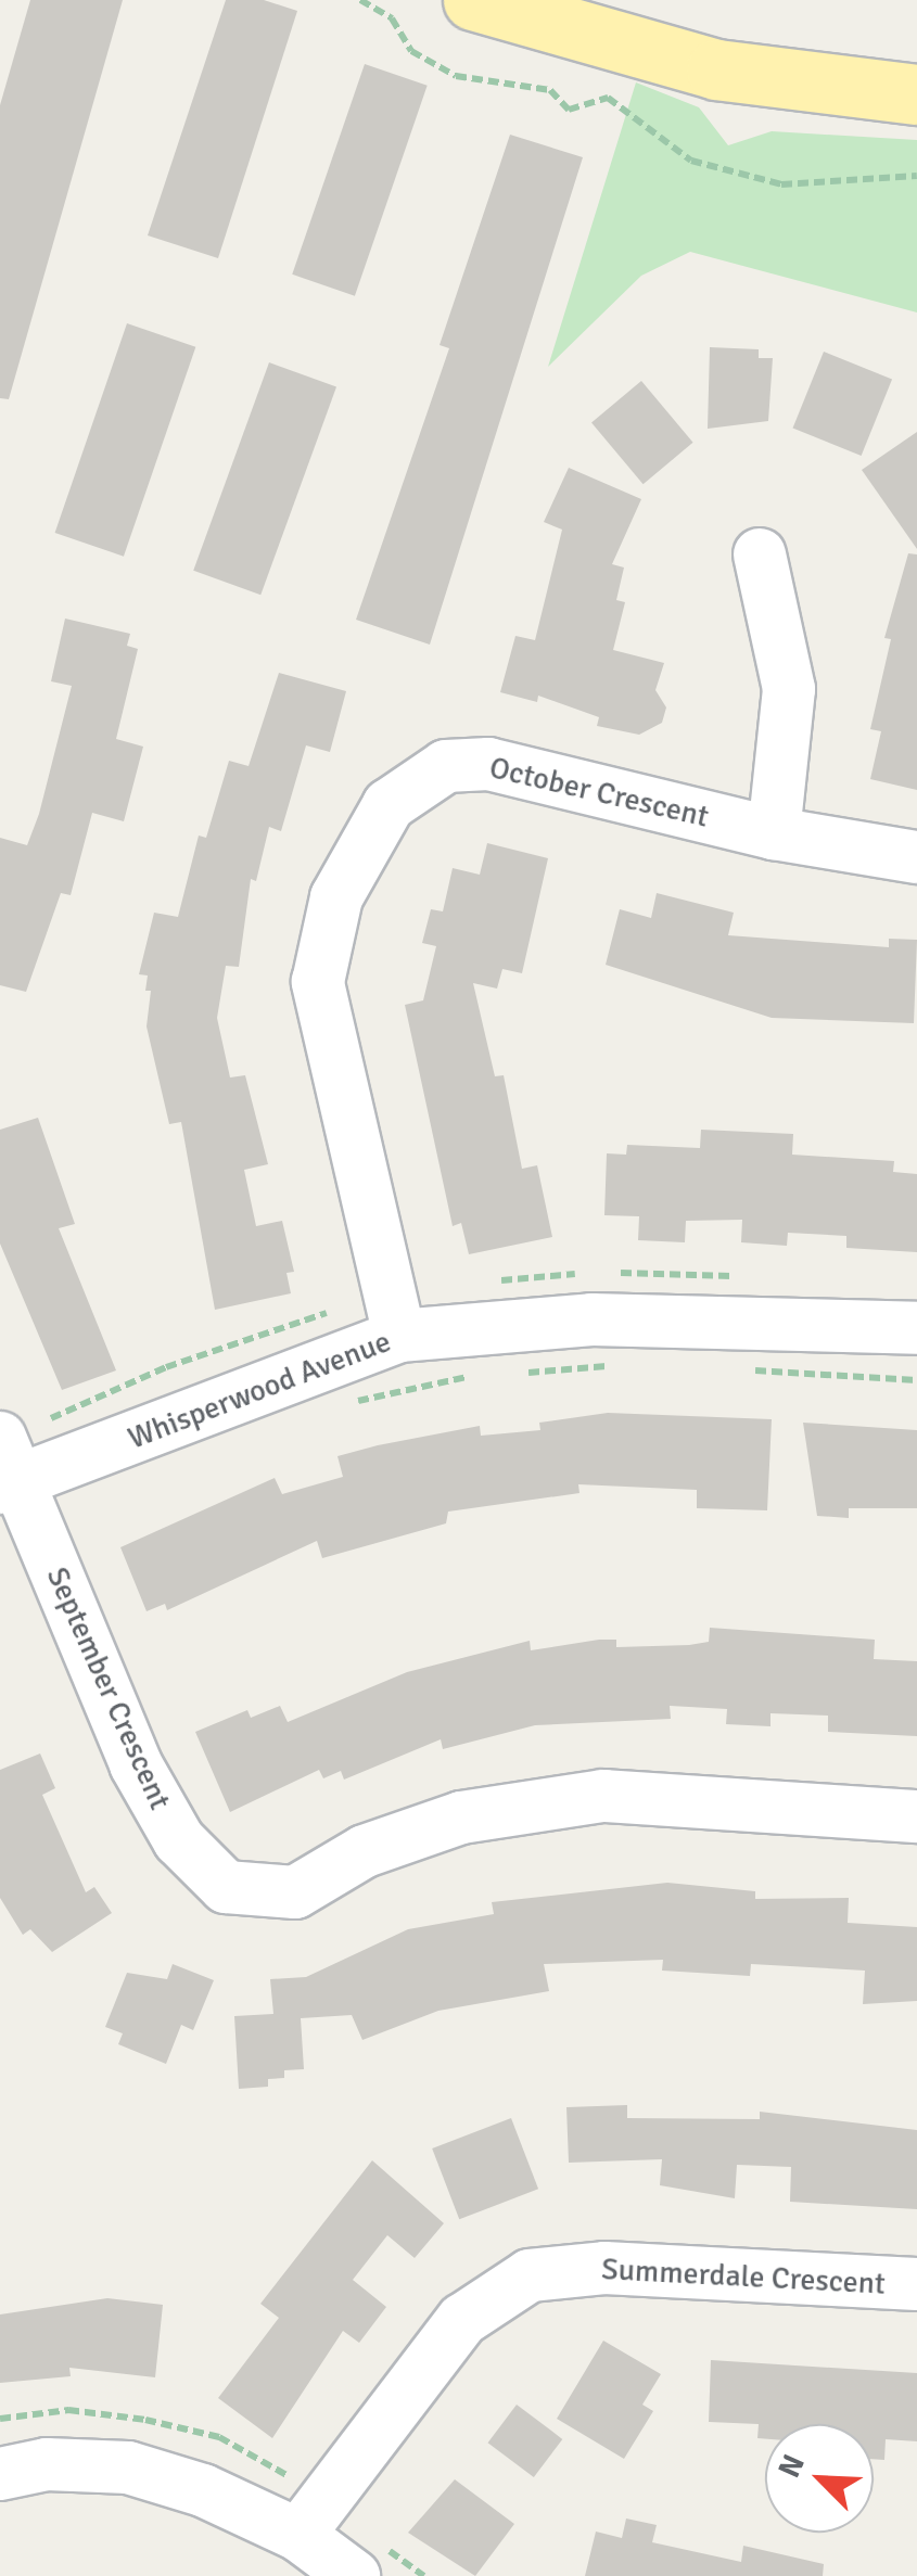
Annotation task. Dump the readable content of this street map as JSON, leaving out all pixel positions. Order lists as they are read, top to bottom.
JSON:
{
  "streets": {
    "street": [
      "October Crescent",
      "Whisperwood Avenue",
      "September Crescent",
      "Summerdale Crescent"
    ]
  },
  "crossings": [
    ["October Crescent", "Whisperwood Avenue"],
    ["Whisperwood Avenue", "September Crescent"]
  ],
  "north": "top left"
}
